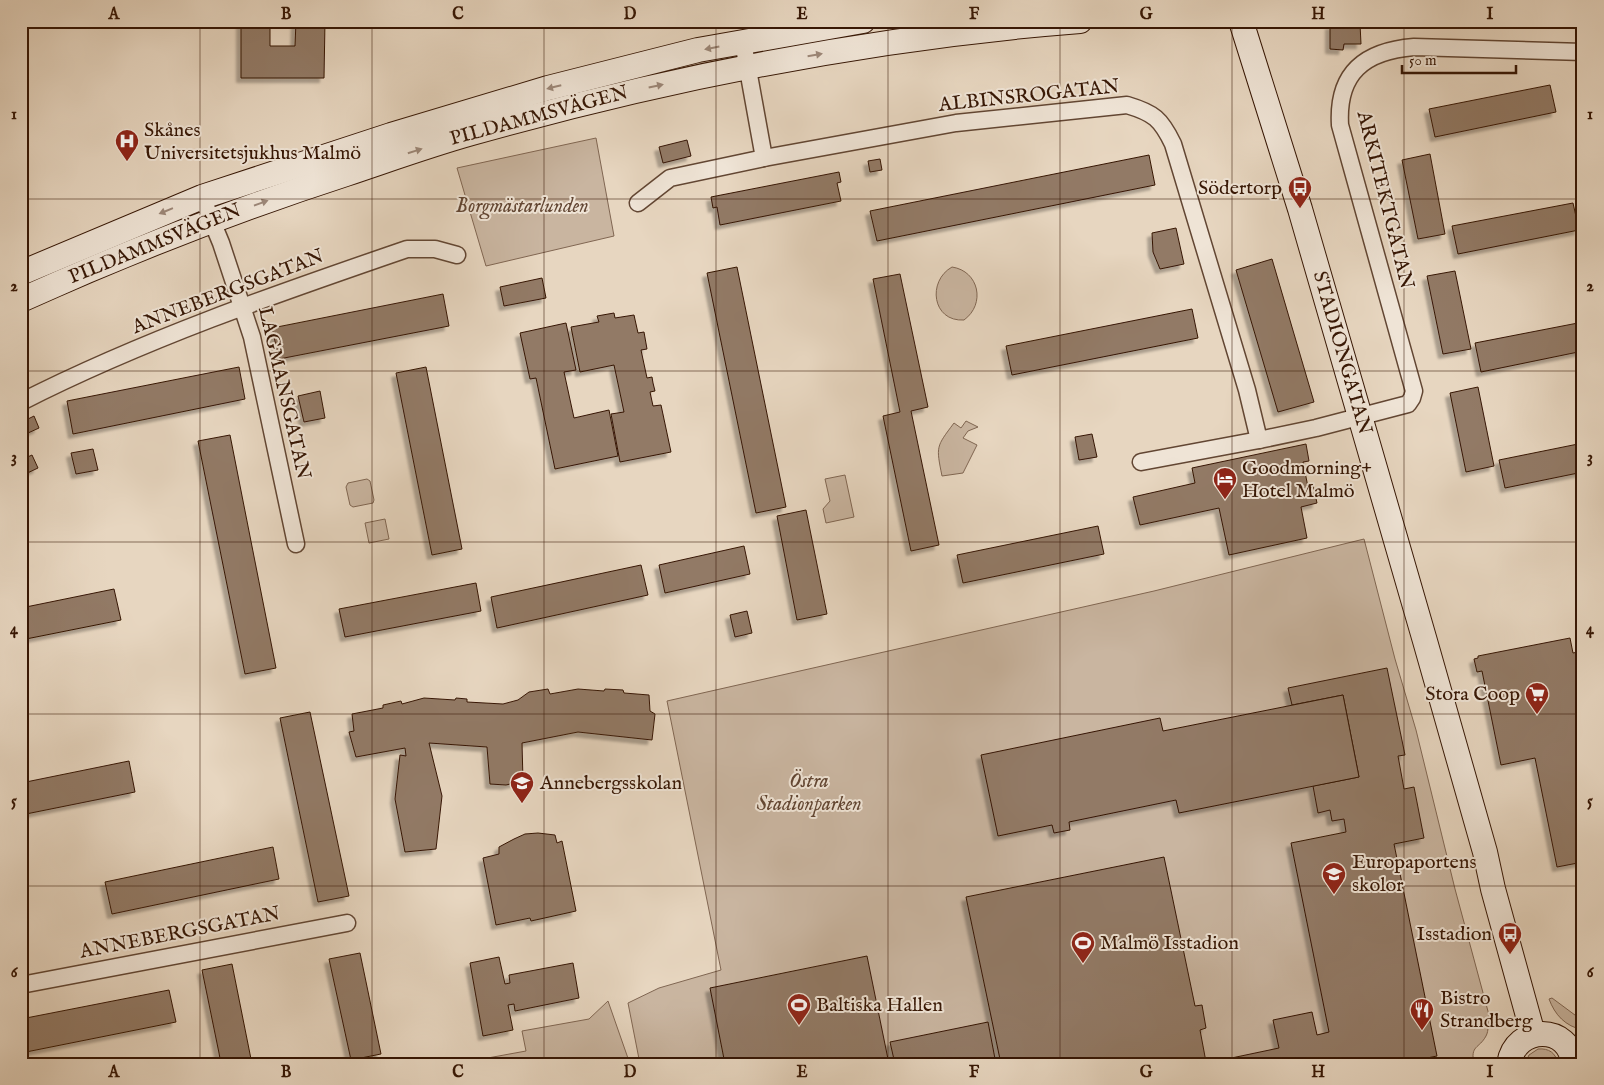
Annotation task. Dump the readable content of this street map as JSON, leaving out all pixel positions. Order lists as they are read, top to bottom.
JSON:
{
  "streets": {
    "main road": ["PILDAMMSVÄGEN", "STADIONGATAN"],
    "street": [
      "ALBINSROGATAN",
      "ARKITEKTGATAN",
      "ANNEBERGSGATAN",
      "LAGMANSGATAN"
    ]
  },
  "crossings": [
    ["PILDAMMSVÄGEN", "LAGMANSGATAN"],
    ["ARKITEKTGATAN", "STADIONGATAN"],
    ["ANNEBERGSGATAN", "LAGMANSGATAN"]
  ],
  "parks": ["Borgmästarlunden", "Östra Stadionparken"],
  "places": {
    "hospital": ["Skånes Universitetsjukhus Malmö"],
    "bus stop": ["Södertorp", "Isstadion"],
    "hotel": ["Goodmorning+ Hotel Malmö"],
    "supermarket": ["Stora Coop"],
    "school or university": ["Annebergsskolan", "Europaportens skolor"],
    "sports": ["Malmö Isstadion", "Baltiska Hallen"],
    "restaurant": ["Bistro Strandberg"]
  },
  "scale_bar": "50 m",
  "grid": {
    "columns": [
      "A",
      "B",
      "C",
      "D",
      "E",
      "F",
      "G",
      "H",
      "I"
    ],
    "rows": [
      "1",
      "2",
      "3",
      "4",
      "5",
      "6"
    ]
  }
}
